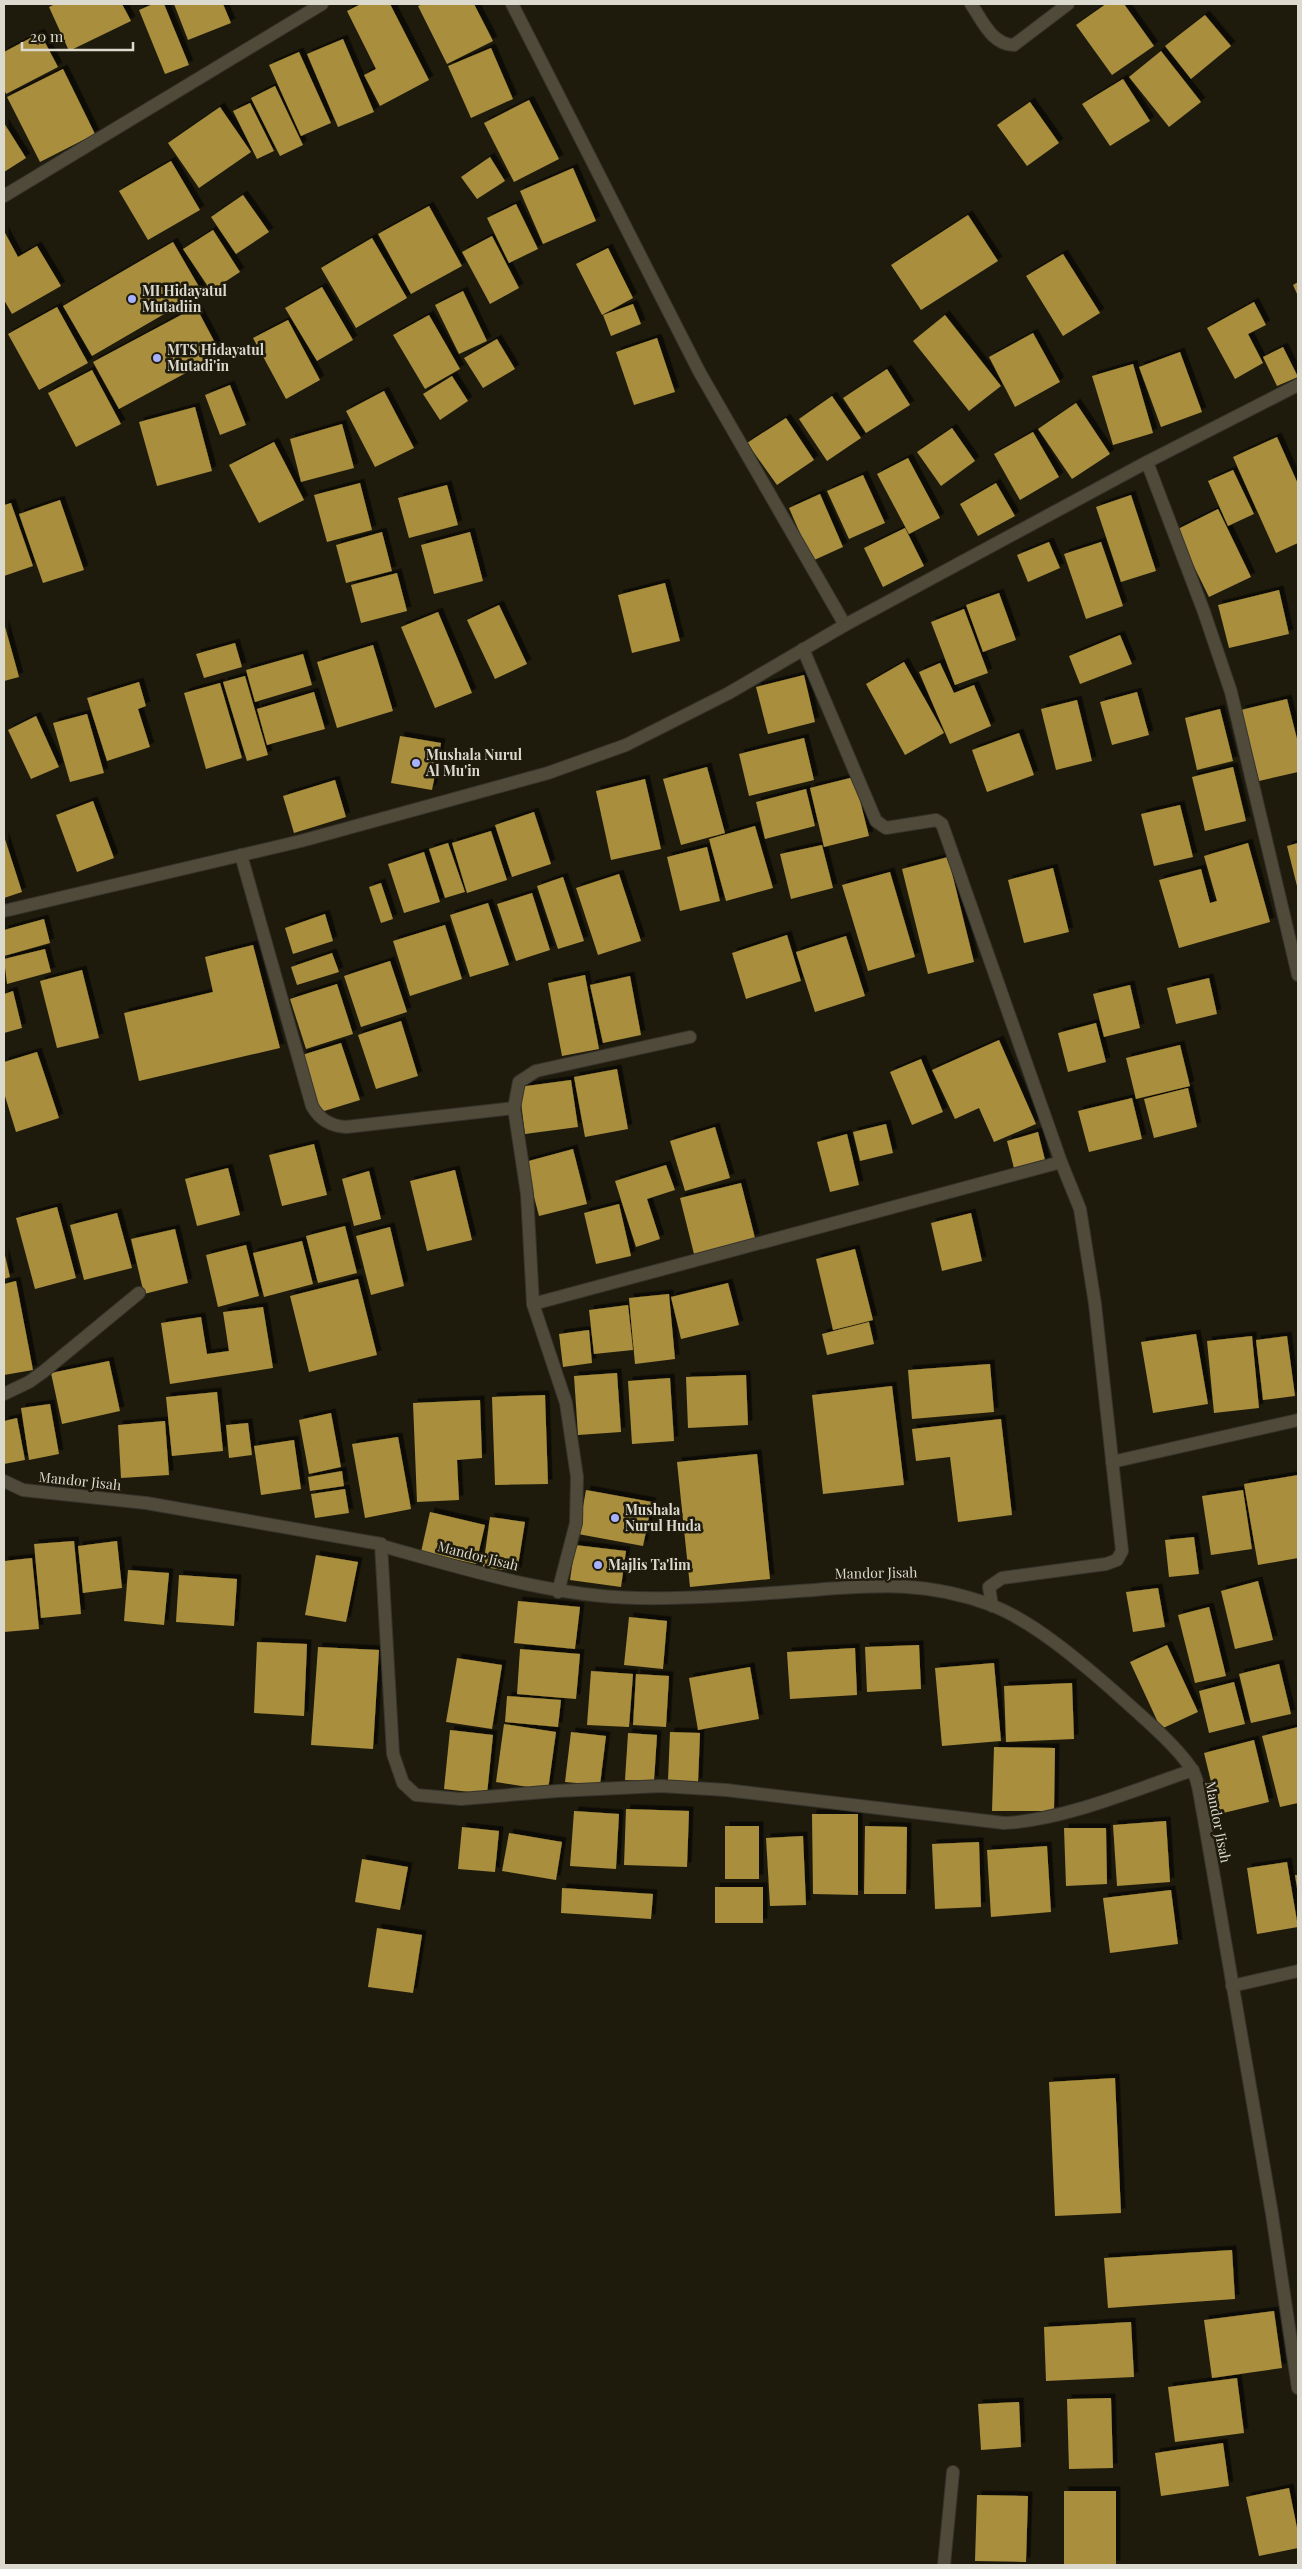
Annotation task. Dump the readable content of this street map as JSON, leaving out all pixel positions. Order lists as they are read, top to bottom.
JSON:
{
  "streets": {
    "street": ["Mandor Jisah"]
  },
  "places": [
    "MI Hidayatul Mutadiin",
    "MTS Hidayatul Mutadi'in",
    "Mushala Nurul Al Mu'in",
    "Mushala Nurul Huda",
    "Majlis Ta'lim"
  ],
  "scale_bar": "20 m"
}
